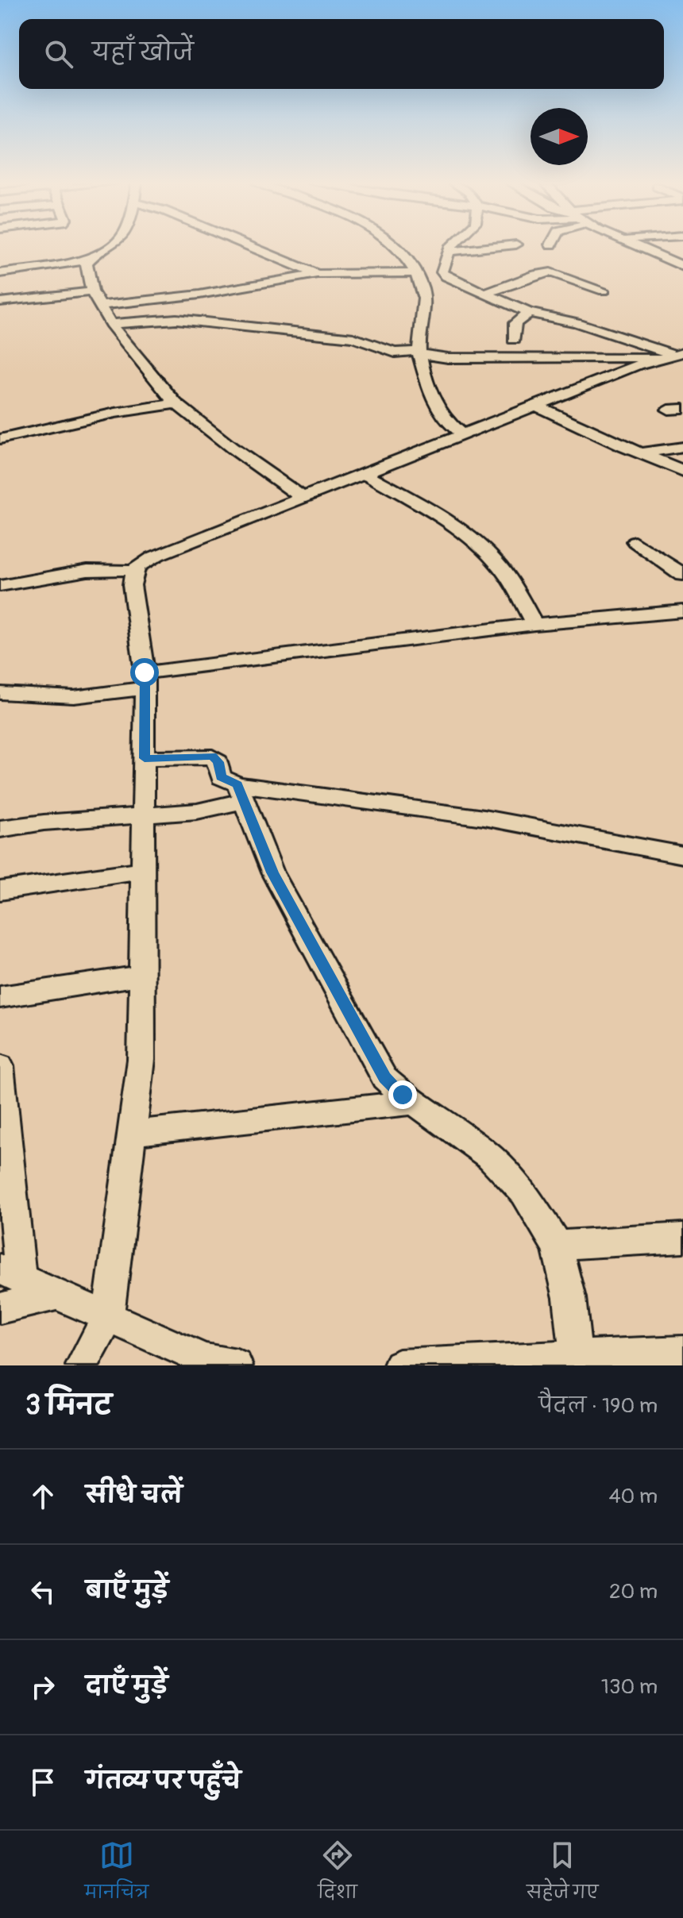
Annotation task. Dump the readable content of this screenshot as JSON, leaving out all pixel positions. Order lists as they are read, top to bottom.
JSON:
{
  "north": "right",
  "page": {
    "search": "यहाँ खोजें",
    "heading": ["3 मिनट", "पैदल · 190 m"],
    "list": [
      ["सीधे चलें", "40 m"],
      ["बाएँ मुड़ें", "20 m"],
      ["दाएँ मुड़ें", "130 m"],
      "गंतव्य पर पहुँचे"
    ],
    "nav": ["मानचित्र", "दिशा", "सहेजे गए"]
  }
}
